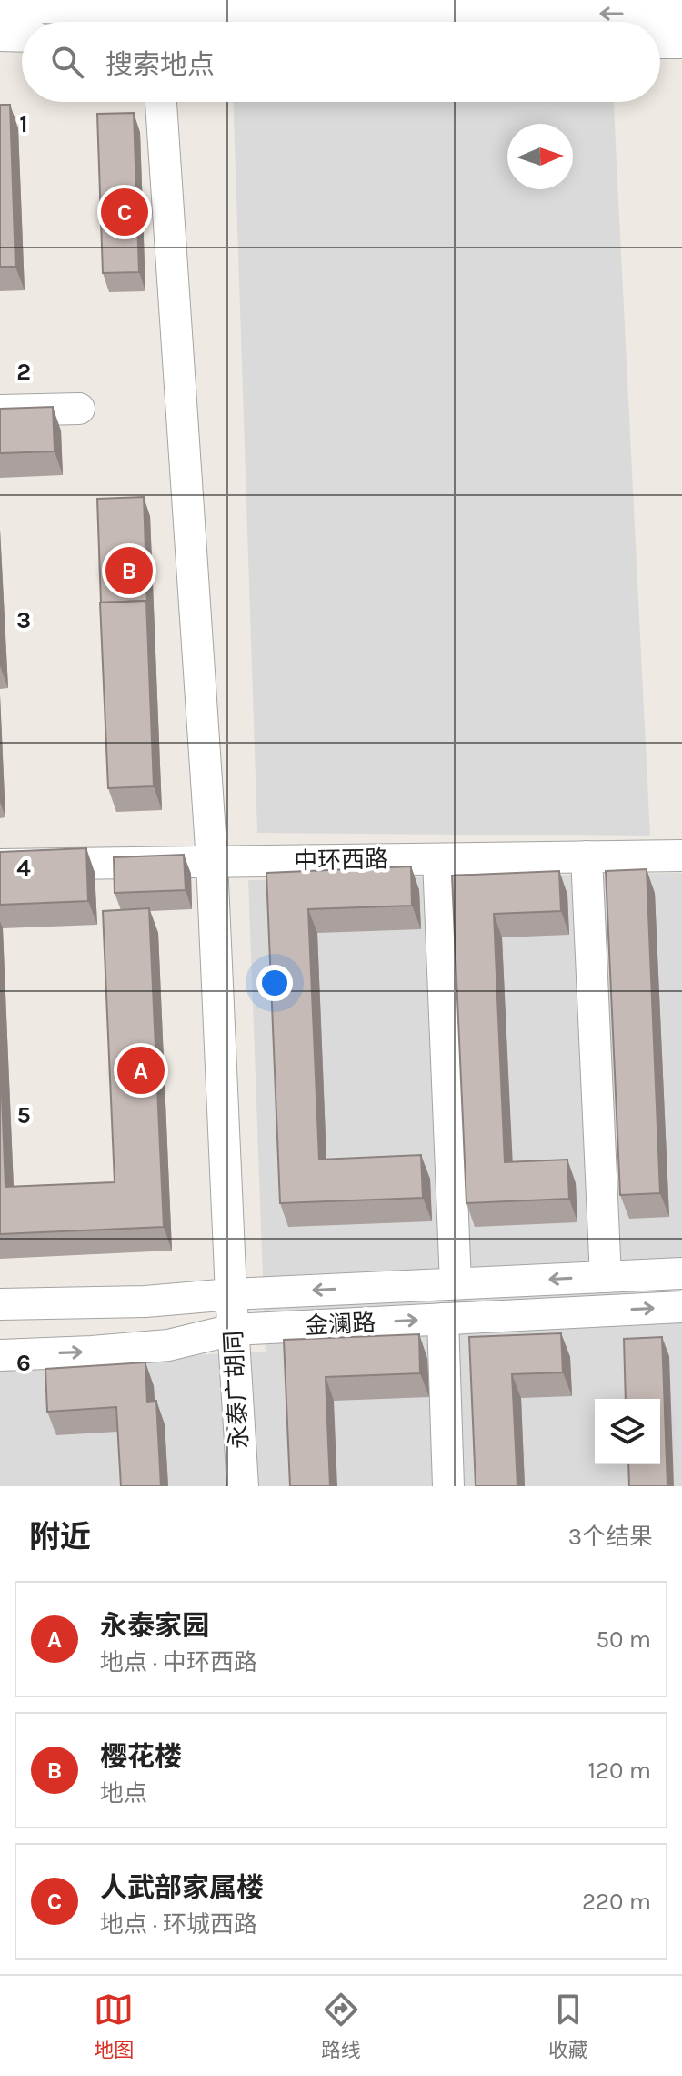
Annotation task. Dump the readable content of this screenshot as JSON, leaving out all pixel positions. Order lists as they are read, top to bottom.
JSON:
{
  "streets": {
    "street": ["中环西路", "金澜路", "永泰广胡同"]
  },
  "crossings": [
    ["中环西路", "永泰广胡同"],
    ["金澜路", "永泰广胡同"]
  ],
  "north": "right",
  "page": {
    "search": "搜索地点",
    "pins": ["C", "B", "A"],
    "heading": ["附近", "3个结果"],
    "list": [
      {
        "mark": "A",
        "name": "永泰家园",
        "note": "地点 · 中环西路",
        "value": "50 m"
      },
      {
        "mark": "B",
        "name": "樱花楼",
        "note": "地点",
        "value": "120 m"
      },
      {
        "mark": "C",
        "name": "人武部家属楼",
        "note": "地点 · 环城西路",
        "value": "220 m"
      }
    ],
    "nav": ["地图", "路线", "收藏"]
  },
  "grid": {
    "rows": [
      "1",
      "2",
      "3",
      "4",
      "5",
      "6"
    ]
  }
}
